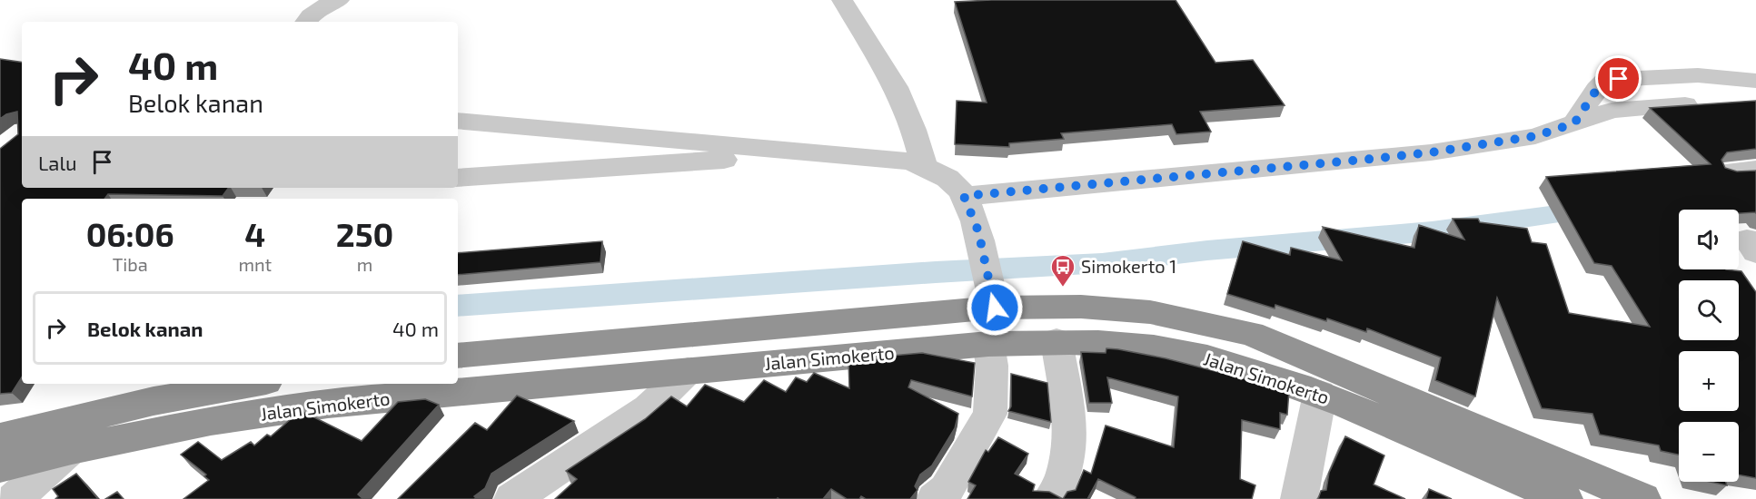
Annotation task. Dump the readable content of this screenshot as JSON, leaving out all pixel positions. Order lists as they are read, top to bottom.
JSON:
{
  "streets": {
    "highway": ["Jalan Simokerto"]
  },
  "places": {
    "bus stop": ["Simokerto 1"]
  },
  "page": {
    "turn": ["40 m", "Belok kanan"],
    "then": "Lalu",
    "eta": [
      "06:06",
      "Tiba",
      "4",
      "mnt",
      "250",
      "m"
    ],
    "map_buttons": ["+", "−"],
    "list": [
      {
        "name": "Belok kanan",
        "value": "40 m"
      }
    ]
  }
}
